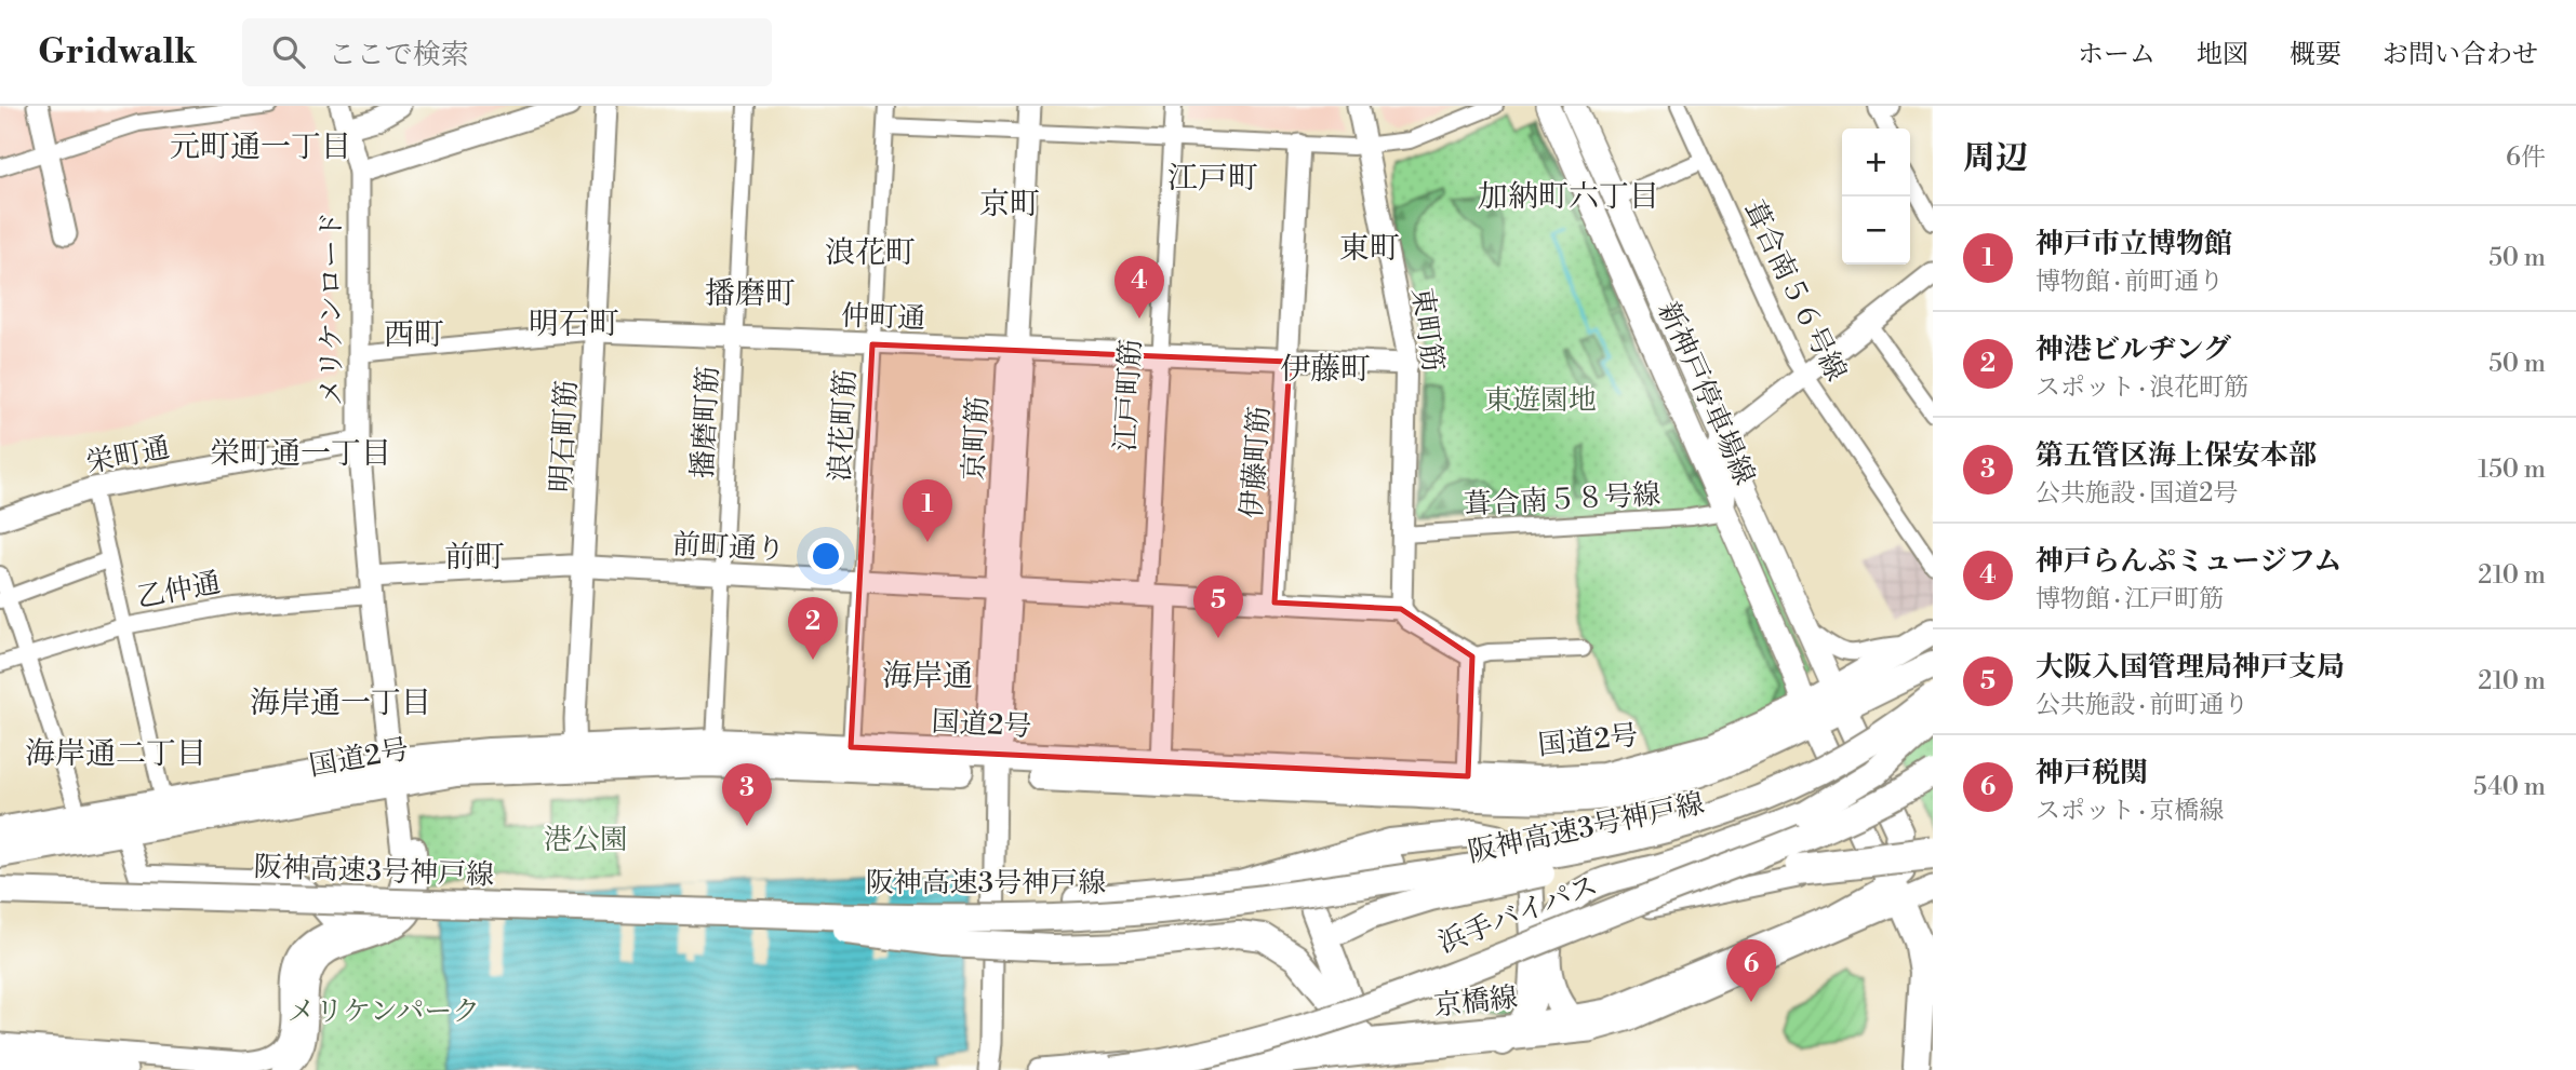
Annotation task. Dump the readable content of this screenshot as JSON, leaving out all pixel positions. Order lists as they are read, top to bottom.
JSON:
{
  "streets": {
    "highway": ["国道2号", "阪神高速3号神戸線", "浜手バイパス"],
    "main road": ["新神戸停車場線"],
    "street": [
      "葺合南５６号線",
      "メリケンロード",
      "仲町通",
      "東町筋",
      "江戸町筋",
      "播磨町筋",
      "浪花町筋",
      "明石町筋",
      "京町筋",
      "栄町通",
      "伊藤町筋",
      "葺合南５８号線",
      "前町通り",
      "乙仲通",
      "京橋線"
    ]
  },
  "crossings": [
    ["メリケンロード", "仲町通"],
    ["メリケンロード", "栄町通"],
    ["メリケンロード", "前町通り"],
    ["メリケンロード", "乙仲通"],
    ["メリケンロード", "国道2号"],
    ["仲町通", "東町筋"],
    ["仲町通", "江戸町筋"],
    ["仲町通", "播磨町筋"],
    ["仲町通", "浪花町筋"],
    ["仲町通", "明石町筋"],
    ["仲町通", "京町筋"],
    ["仲町通", "伊藤町筋"],
    ["東町筋", "葺合南５８号線"],
    ["東町筋", "前町通り"],
    ["新神戸停車場線", "葺合南５８号線"],
    ["新神戸停車場線", "国道2号"],
    ["江戸町筋", "前町通り"],
    ["江戸町筋", "国道2号"],
    ["播磨町筋", "前町通り"],
    ["播磨町筋", "国道2号"],
    ["浪花町筋", "前町通り"],
    ["浪花町筋", "国道2号"],
    ["明石町筋", "前町通り"],
    ["明石町筋", "国道2号"],
    ["京町筋", "前町通り"],
    ["京町筋", "国道2号"],
    ["伊藤町筋", "前町通り"],
    ["前町通り", "乙仲通"]
  ],
  "districts": [
    "元町通一丁目",
    "江戸町",
    "加納町六丁目",
    "京町",
    "東町",
    "浪花町",
    "播磨町",
    "明石町",
    "西町",
    "伊藤町",
    "栄町通一丁目",
    "前町",
    "海岸通",
    "海岸通一丁目",
    "海岸通二丁目"
  ],
  "parks": ["東遊園地", "港公園", "メリケンパーク"],
  "page": {
    "header": "Gridwalk",
    "search": "ここで検索",
    "nav": [
      "ホーム",
      "地図",
      "概要",
      "お問い合わせ"
    ],
    "heading": ["周辺", "6件"],
    "map_buttons": ["+", "−"],
    "list": [
      {
        "mark": "1",
        "name": "神戸市立博物館",
        "note": "博物館 · 前町通り",
        "value": "50 m"
      },
      {
        "mark": "2",
        "name": "神港ビルヂング",
        "note": "スポット · 浪花町筋",
        "value": "50 m"
      },
      {
        "mark": "3",
        "name": "第五管区海上保安本部",
        "note": "公共施設 · 国道2号",
        "value": "150 m"
      },
      {
        "mark": "4",
        "name": "神戸らんぷミュージフム",
        "note": "博物館 · 江戸町筋",
        "value": "210 m"
      },
      {
        "mark": "5",
        "name": "大阪入国管理局神戸支局",
        "note": "公共施設 · 前町通り",
        "value": "210 m"
      },
      {
        "mark": "6",
        "name": "神戸税関",
        "note": "スポット · 京橋線",
        "value": "540 m"
      }
    ],
    "pins": [
      "4",
      "1",
      "5",
      "2",
      "3",
      "6"
    ]
  }
}
